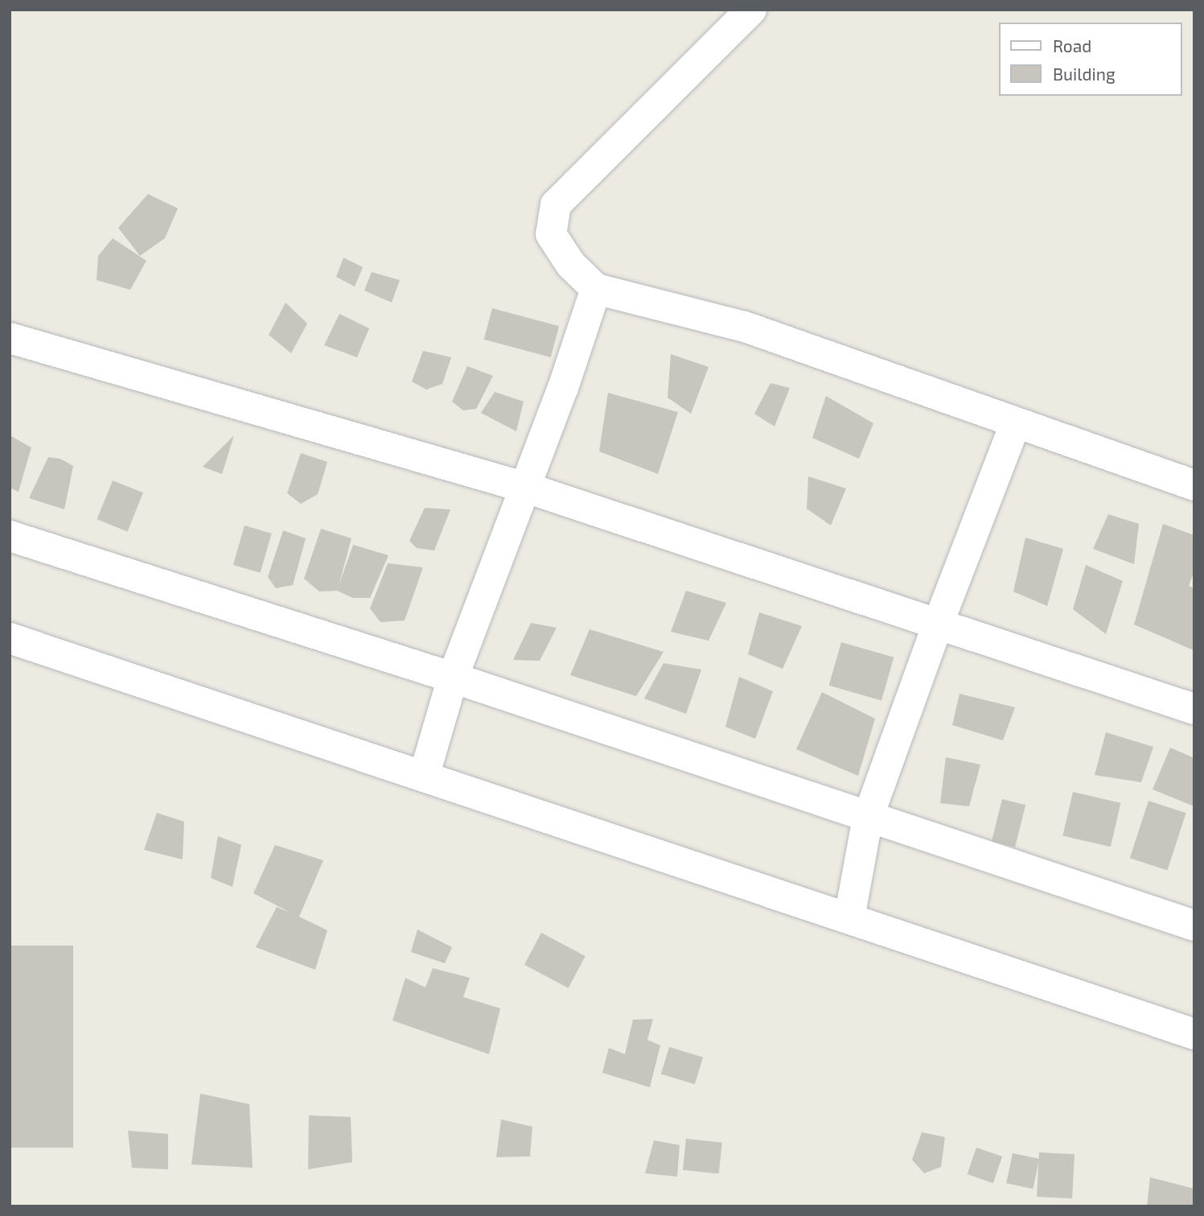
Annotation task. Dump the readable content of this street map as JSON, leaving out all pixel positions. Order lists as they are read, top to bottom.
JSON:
{
  "legend": ["Road", "Building"]
}
